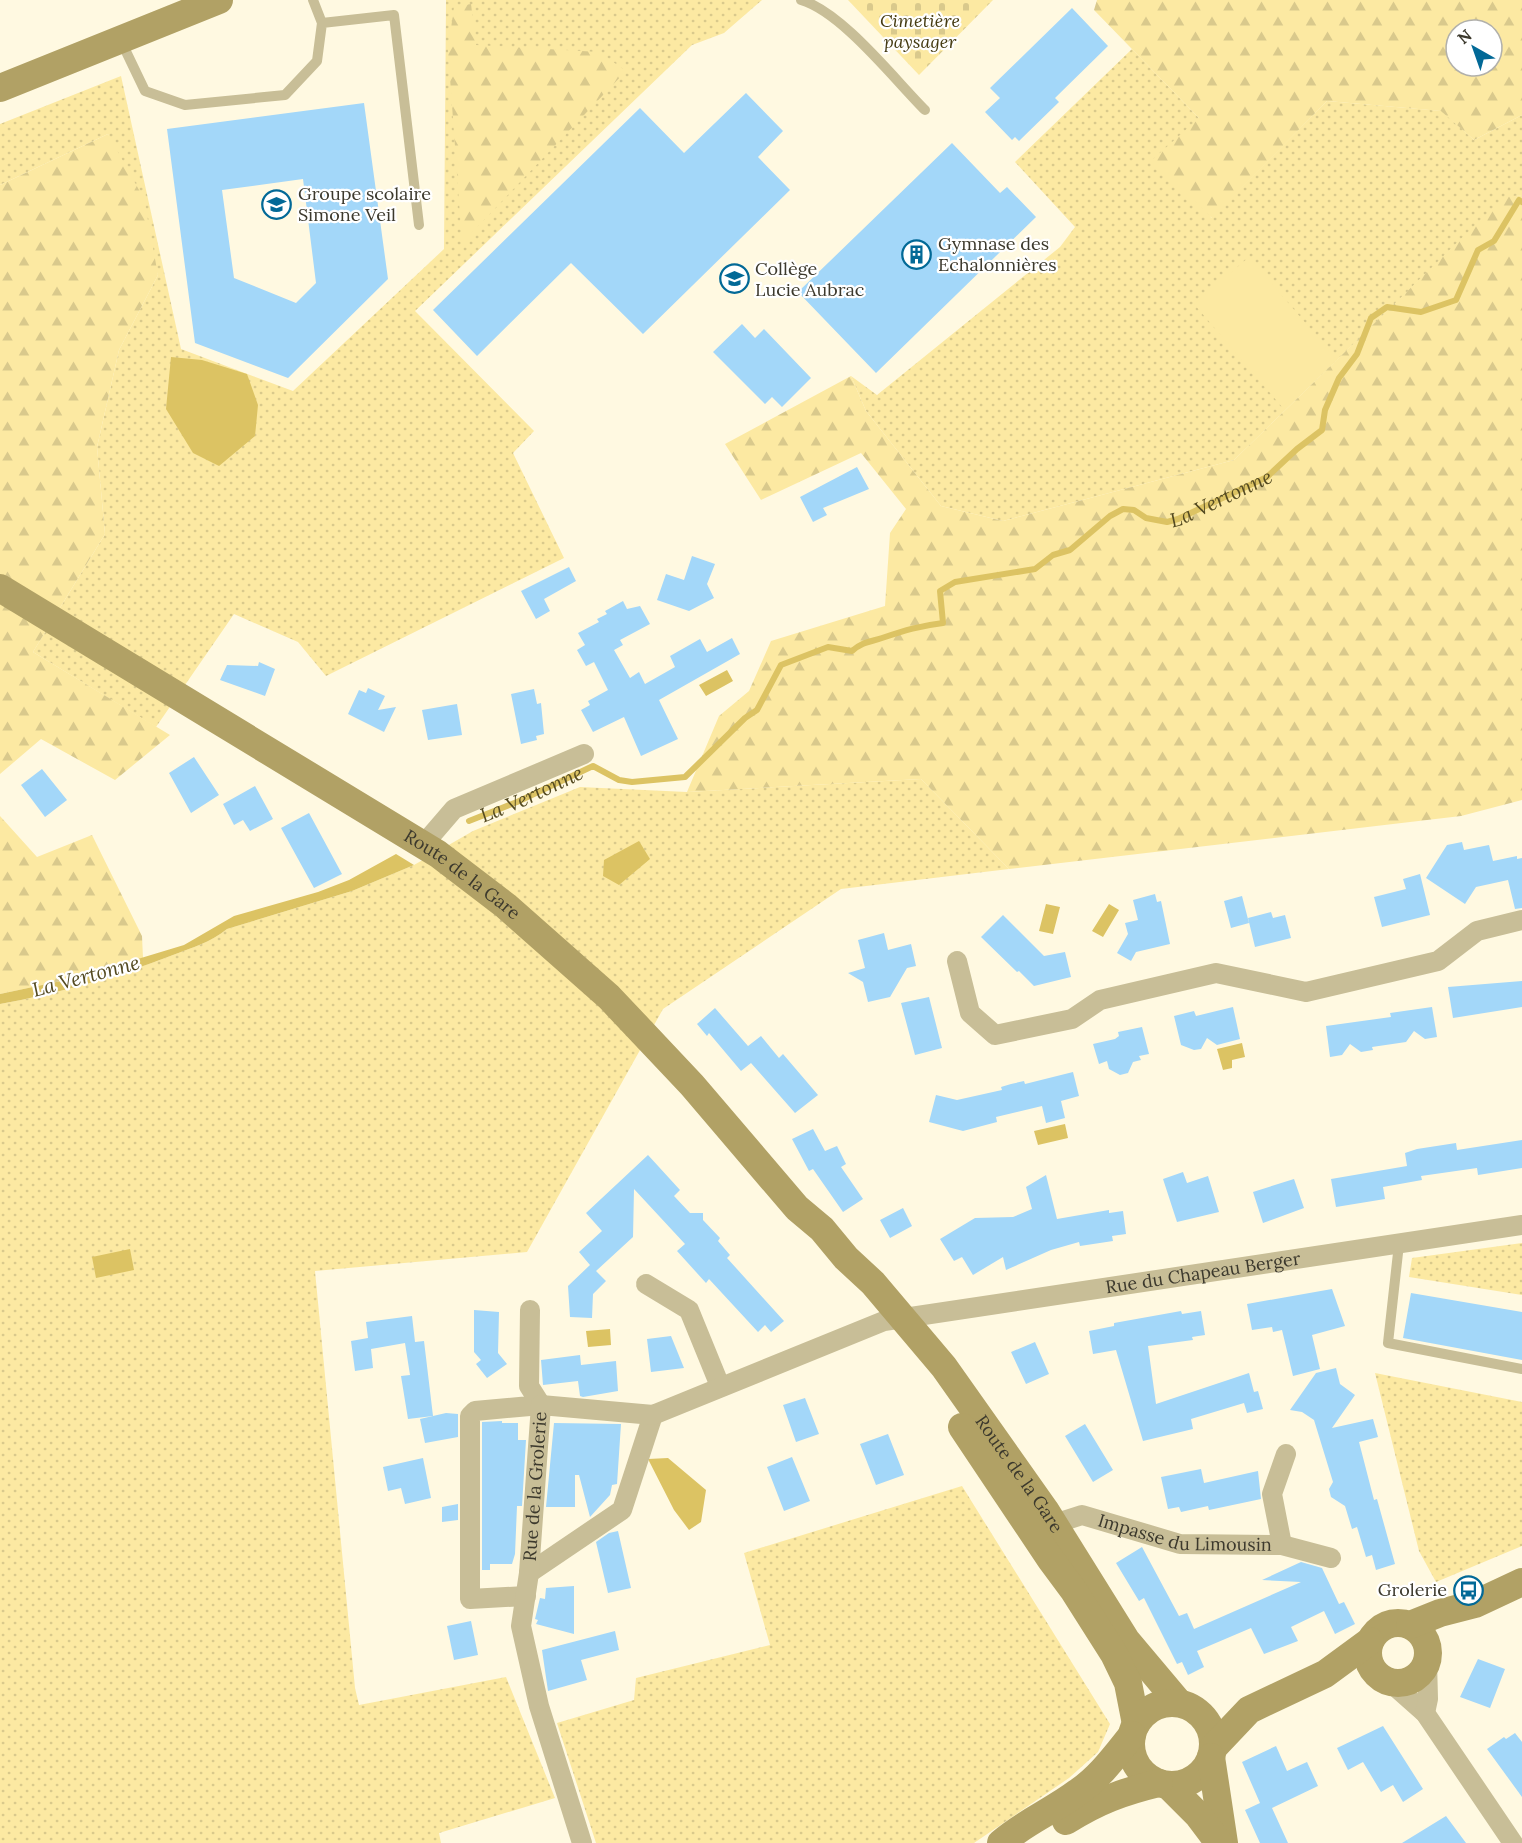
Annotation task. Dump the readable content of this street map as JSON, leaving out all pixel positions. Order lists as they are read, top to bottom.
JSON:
{
  "streets": {
    "street": [
      "Route de la Gare",
      "Rue du Chapeau Berger",
      "Rue de la Grolerie",
      "Impasse du Limousin"
    ]
  },
  "crossings": [
    ["Route de la Gare", "Rue du Chapeau Berger"],
    ["Route de la Gare", "Rue de la Grolerie"],
    ["Route de la Gare", "Impasse du Limousin"],
    ["Rue du Chapeau Berger", "Rue de la Grolerie"]
  ],
  "water": ["La Vertonne"],
  "parks": ["Cimetière paysager"],
  "places": {
    "school or university": ["Groupe scolaire Simone Veil", "Collège Lucie Aubrac"],
    "building": ["Gymnase des Echalonnières"],
    "bus stop": ["Grolerie"]
  },
  "north": "top left"
}
